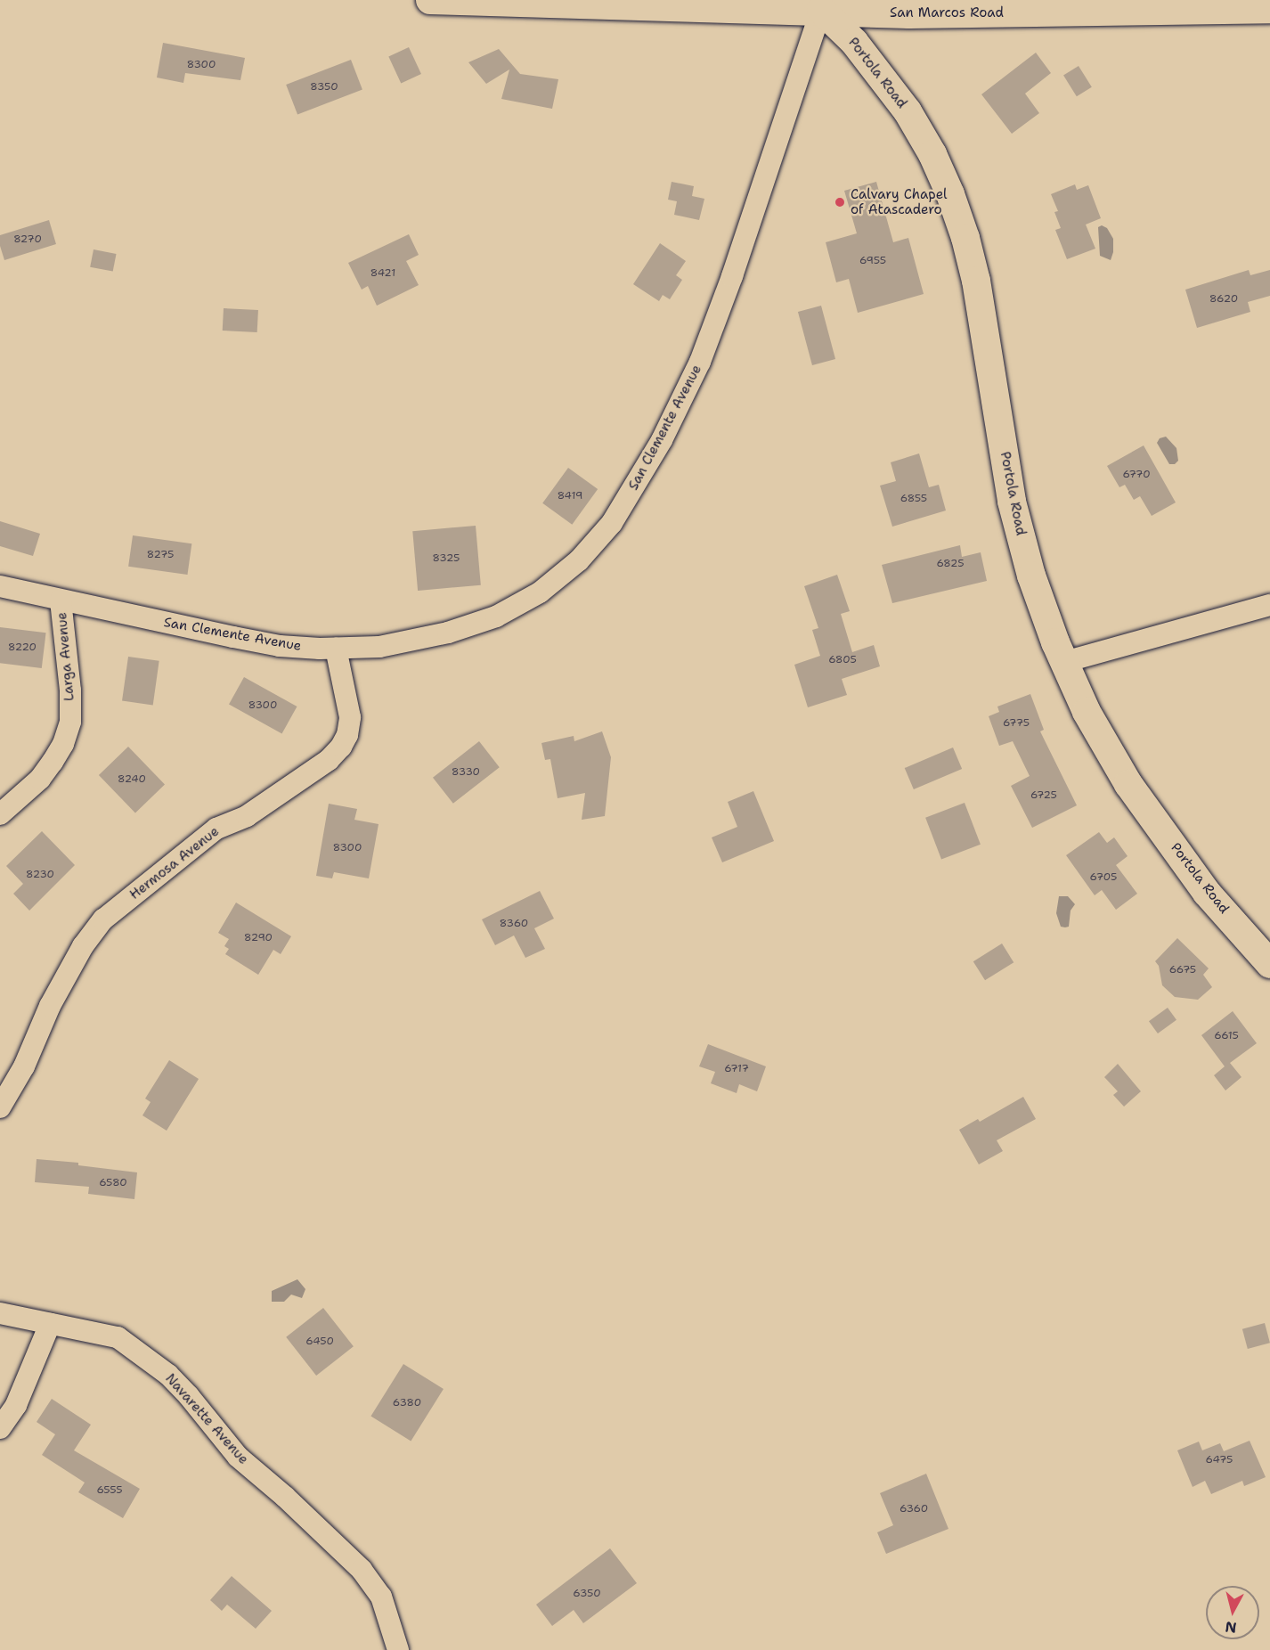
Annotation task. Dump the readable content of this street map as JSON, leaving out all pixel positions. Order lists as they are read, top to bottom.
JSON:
{
  "streets": {
    "street": [
      "San Marcos Road",
      "Portola Road",
      "San Clemente Avenue",
      "Larga Avenue",
      "Hermosa Avenue",
      "Navarette Avenue"
    ]
  },
  "crossings": [
    ["San Marcos Road", "Portola Road"],
    ["San Marcos Road", "San Clemente Avenue"],
    ["Portola Road", "San Clemente Avenue"],
    ["San Clemente Avenue", "Larga Avenue"],
    ["San Clemente Avenue", "Hermosa Avenue"]
  ],
  "places": ["Calvary Chapel of Atascadero"],
  "house_numbers": [
    "8300",
    "8350",
    "8270",
    "6955",
    "8421",
    "8620",
    "6770",
    "8419",
    "6855",
    "8275",
    "8325",
    "6825",
    "8220",
    "6805",
    "8300",
    "6775",
    "8330",
    "8240",
    "6725",
    "8300",
    "8230",
    "6705",
    "8360",
    "8290",
    "6675",
    "6615",
    "6717",
    "6580",
    "6450",
    "6380",
    "6475",
    "6555",
    "6360",
    "6350"
  ],
  "north": "bottom"
}
